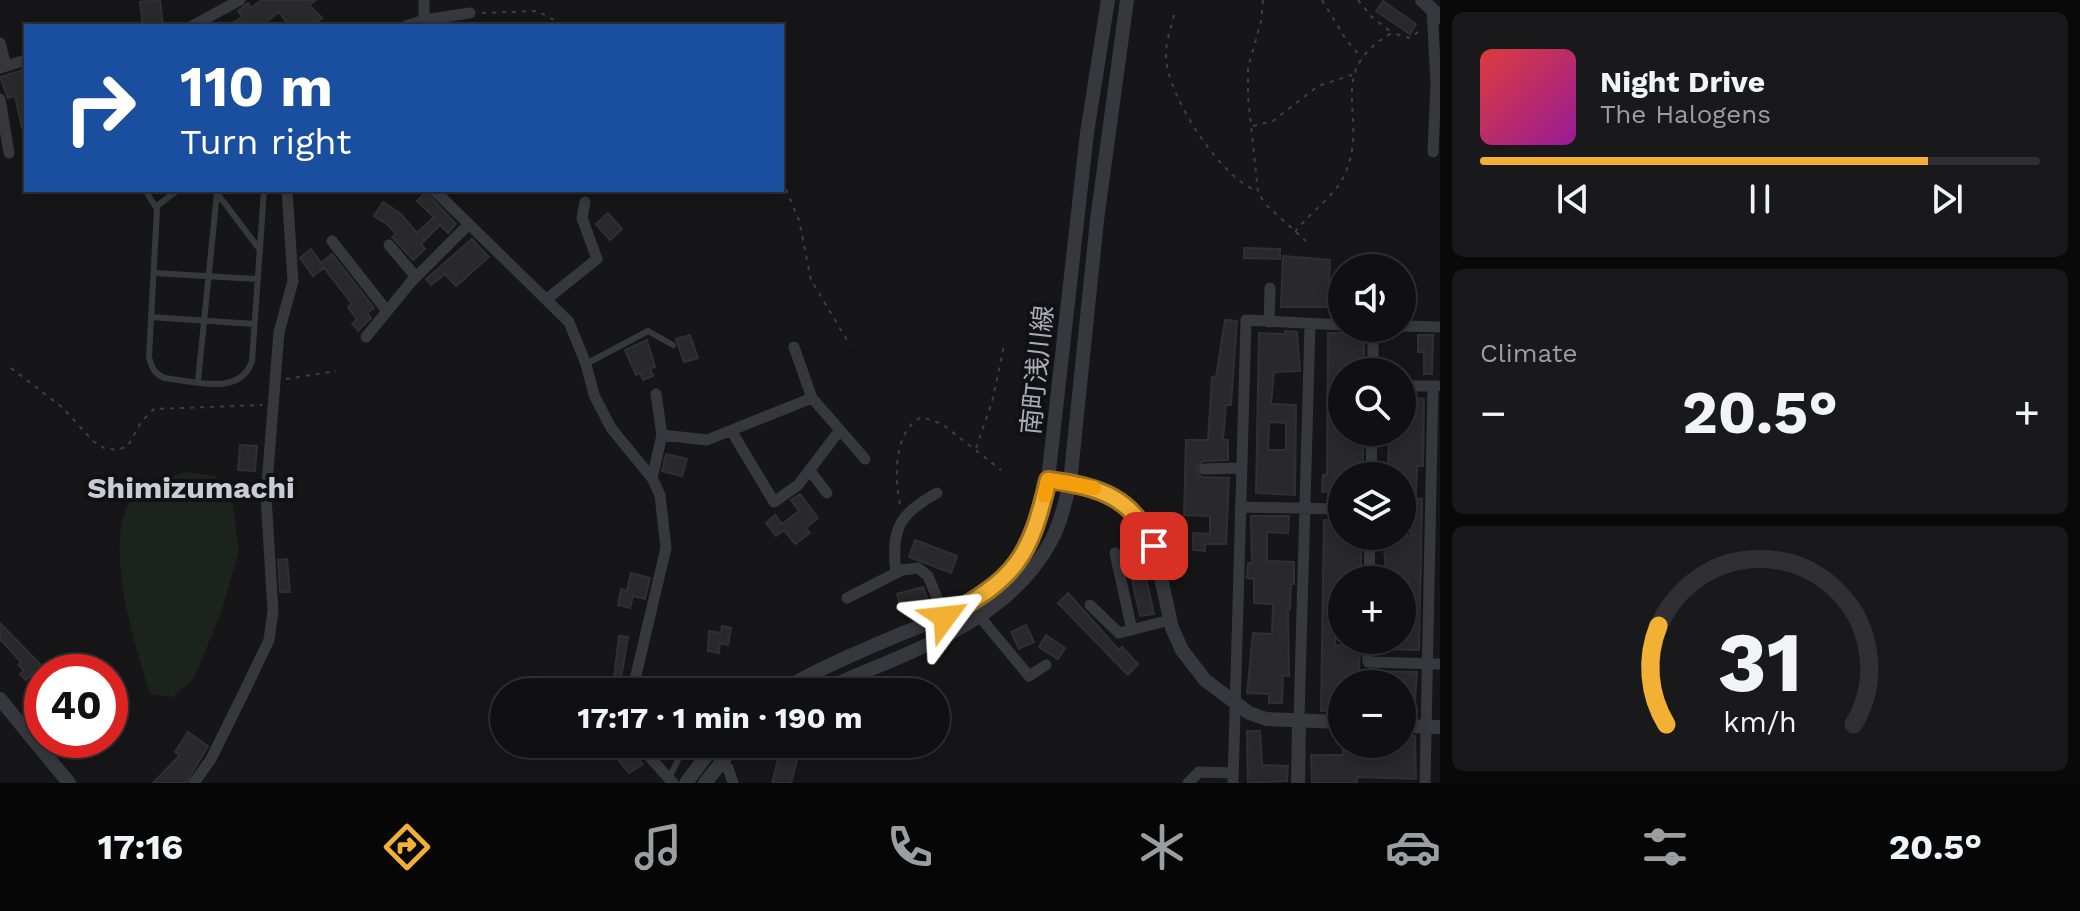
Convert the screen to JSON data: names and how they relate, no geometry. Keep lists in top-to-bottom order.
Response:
{
  "streets": {
    "street": ["南町浅川線"]
  },
  "districts": ["Shimizumachi"],
  "page": {
    "turn": ["110 m", "Turn right"],
    "song": ["Night Drive", "The Halogens"],
    "map_buttons": ["+", "−"],
    "tile": "Climate",
    "heat": ["−", "20.5°", "+"],
    "limit": "40",
    "trip": "17:17 · 1 min · 190 m",
    "tabs": ["17:16", "20.5°"],
    "gauge": ["31", "km/h"]
  }
}
